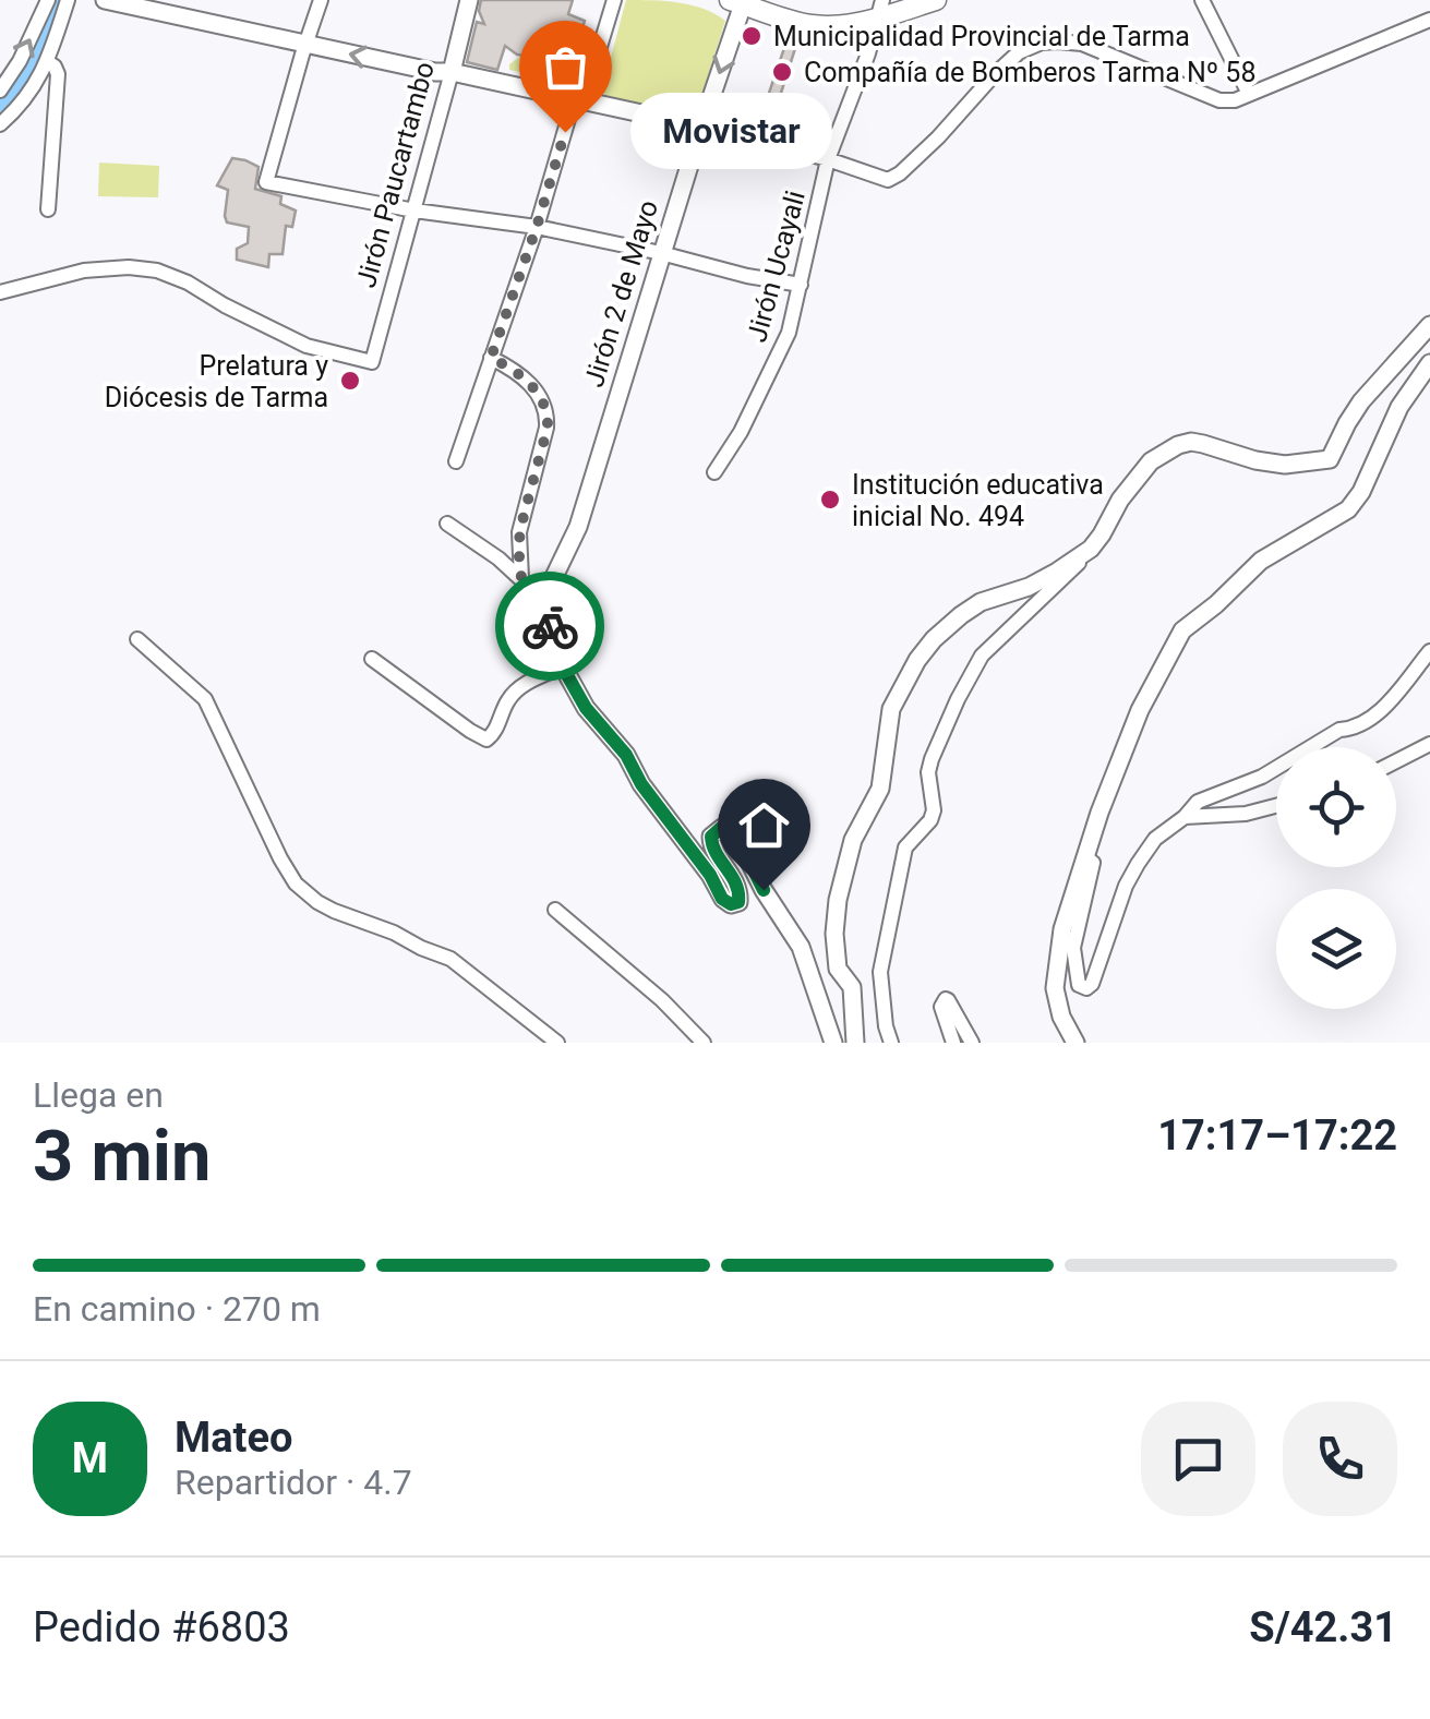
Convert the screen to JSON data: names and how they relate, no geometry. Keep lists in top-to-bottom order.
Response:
{
  "streets": {
    "street": ["Jirón Paucartambo", "Jirón Ucayali", "Jirón 2 de Mayo"]
  },
  "places": [
    "Municipalidad Provincial de Tarma",
    "Compañía de Bomberos Tarma Nº 58",
    "Movistar",
    "Prelatura y Diócesis de Tarma",
    "Institución educativa inicial No. 494"
  ],
  "page": {
    "bubble": "Movistar",
    "heading": ["3 min", "Llega en", "17:17–17:22"],
    "panel": [
      "Mateo",
      "Repartidor · 4.7",
      "Pedido #6803",
      "S/42.31"
    ],
    "bar": "En camino · 270 m",
    "round": "M"
  }
}
